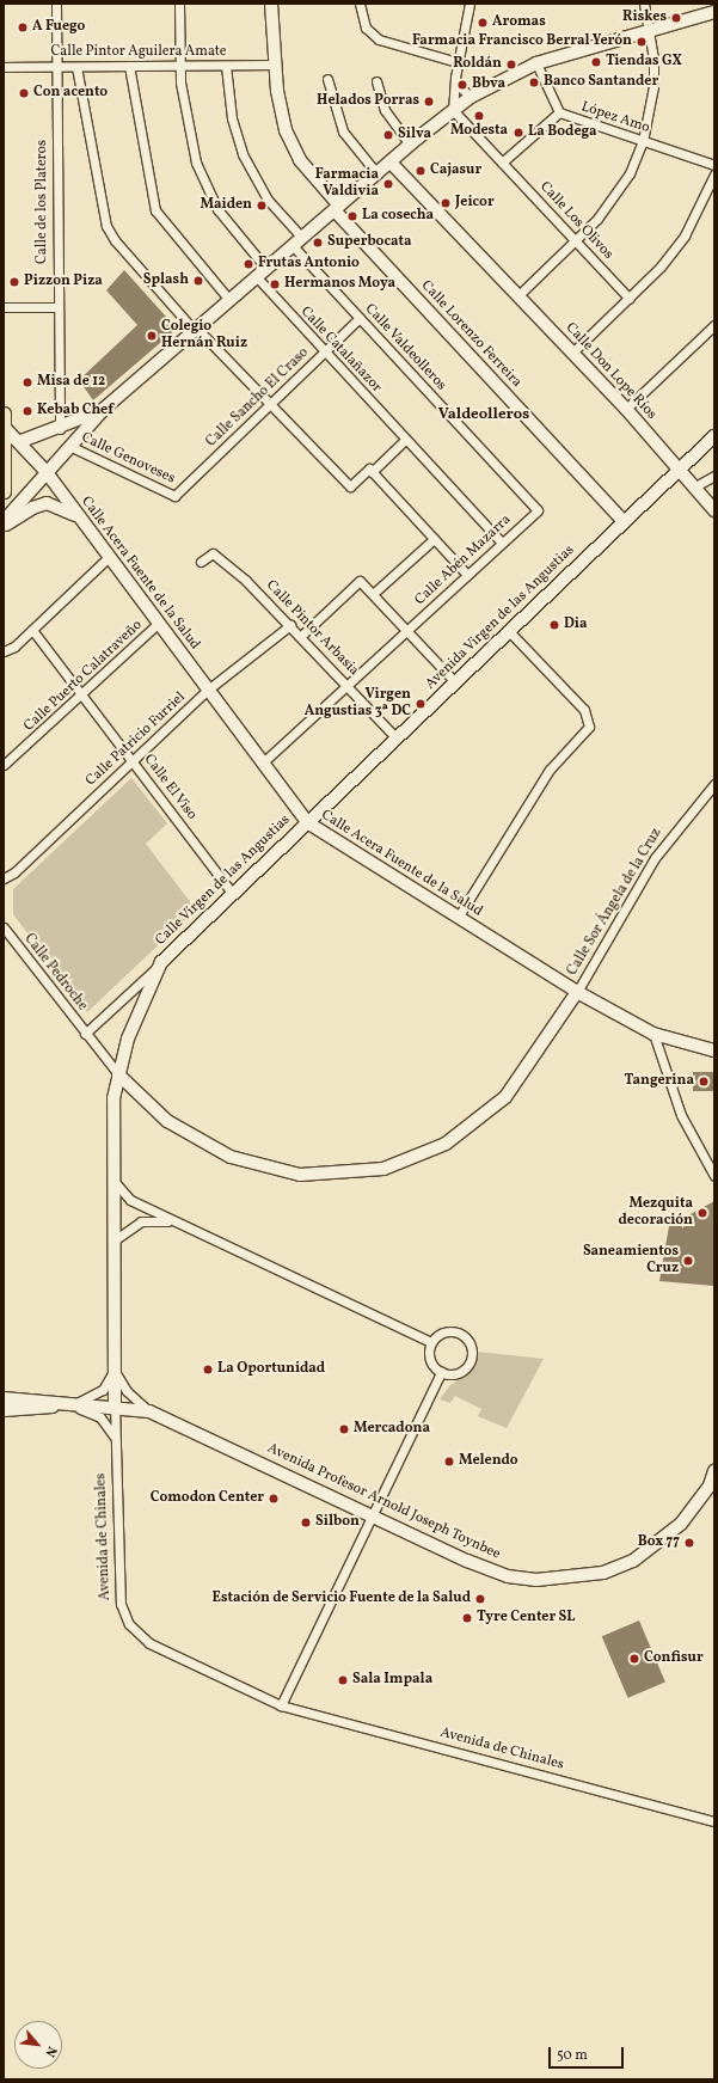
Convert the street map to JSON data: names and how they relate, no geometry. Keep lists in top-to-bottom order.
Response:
{
  "streets": {
    "street": [
      "Calle Pintor Aguilera Amate",
      "López Amo",
      "Calle de los Plateros",
      "Calle Los Olivos",
      "Calle Lorenzo Ferreira",
      "Calle Valdeolleros",
      "Calle Catalañazor",
      "Calle Don Lope Ríos",
      "Calle Sancho El Craso",
      "Calle Genoveses",
      "Calle Abén Mazarra",
      "Calle Acera Fuente de la Salud",
      "Avenida Virgen de las Angustias",
      "Calle Pintor Arbasia",
      "Calle Puerto Calatraveño",
      "Calle Patricio Furriel",
      "Calle El Viso",
      "Calle Virgen de las Angustias",
      "Calle Sor Ángela de la Cruz",
      "Calle Pedroche",
      "Avenida Profesor Arnold Joseph Toynbee",
      "Avenida de Chinales"
    ]
  },
  "crossings": [
    ["Calle Pintor Aguilera Amate", "Calle de los Plateros"],
    ["Calle Pintor Aguilera Amate", "Calle Lorenzo Ferreira"],
    ["Calle Pintor Aguilera Amate", "Calle Catalañazor"],
    ["Calle Lorenzo Ferreira", "Avenida Virgen de las Angustias"],
    ["Calle Valdeolleros", "Calle Sancho El Craso"],
    ["Calle Valdeolleros", "Calle Abén Mazarra"],
    ["Calle Catalañazor", "Calle Sancho El Craso"],
    ["Calle Catalañazor", "Calle Abén Mazarra"],
    ["Calle Don Lope Ríos", "Avenida Virgen de las Angustias"],
    ["Calle Sancho El Craso", "Calle Genoveses"],
    ["Calle Abén Mazarra", "Calle Pintor Arbasia"],
    ["Calle Acera Fuente de la Salud", "Avenida Virgen de las Angustias"],
    ["Calle Acera Fuente de la Salud", "Calle Puerto Calatraveño"],
    ["Calle Acera Fuente de la Salud", "Calle Patricio Furriel"],
    ["Calle Acera Fuente de la Salud", "Calle Virgen de las Angustias"],
    ["Calle Acera Fuente de la Salud", "Calle Sor Ángela de la Cruz"],
    ["Avenida Virgen de las Angustias", "Calle Pintor Arbasia"],
    ["Avenida Virgen de las Angustias", "Calle Virgen de las Angustias"],
    ["Calle Pintor Arbasia", "Calle Patricio Furriel"],
    ["Calle Puerto Calatraveño", "Calle El Viso"],
    ["Calle Patricio Furriel", "Calle El Viso"],
    ["Calle El Viso", "Calle Virgen de las Angustias"],
    ["Calle Virgen de las Angustias", "Calle Pedroche"],
    ["Calle Virgen de las Angustias", "Avenida de Chinales"],
    ["Avenida Profesor Arnold Joseph Toynbee", "Avenida de Chinales"]
  ],
  "districts": ["Valdeolleros"],
  "places": [
    "Riskes",
    "Aromas",
    "A Fuego",
    "Farmacia Francisco Berral Yerón",
    "Tiendas GX",
    "Roldán",
    "Banco Santander",
    "Bbva",
    "Con acento",
    "Helados Porras",
    "Modesta",
    "La Bodega",
    "Silva",
    "Cajasur",
    "Farmacia Valdivia",
    "Jeicor",
    "Maiden",
    "La cosecha",
    "Superbocata",
    "Frutas Antonio",
    "Splash",
    "Pizzon Piza",
    "Hermanos Moya",
    "Colegio Hernán Ruiz",
    "Misa de 12",
    "Kebab Chef",
    "Dia",
    "Virgen Angustias 3ª DC",
    "Tangerina",
    "Mezquita decoración",
    "Saneamientos Cruz",
    "La Oportunidad",
    "Mercadona",
    "Melendo",
    "Comodon Center",
    "Silbon",
    "Box 77",
    "Estación de Servicio Fuente de la Salud",
    "Tyre Center SL",
    "Confisur",
    "Sala Impala"
  ],
  "scale_bar": "50 m",
  "north": "bottom right"
}
